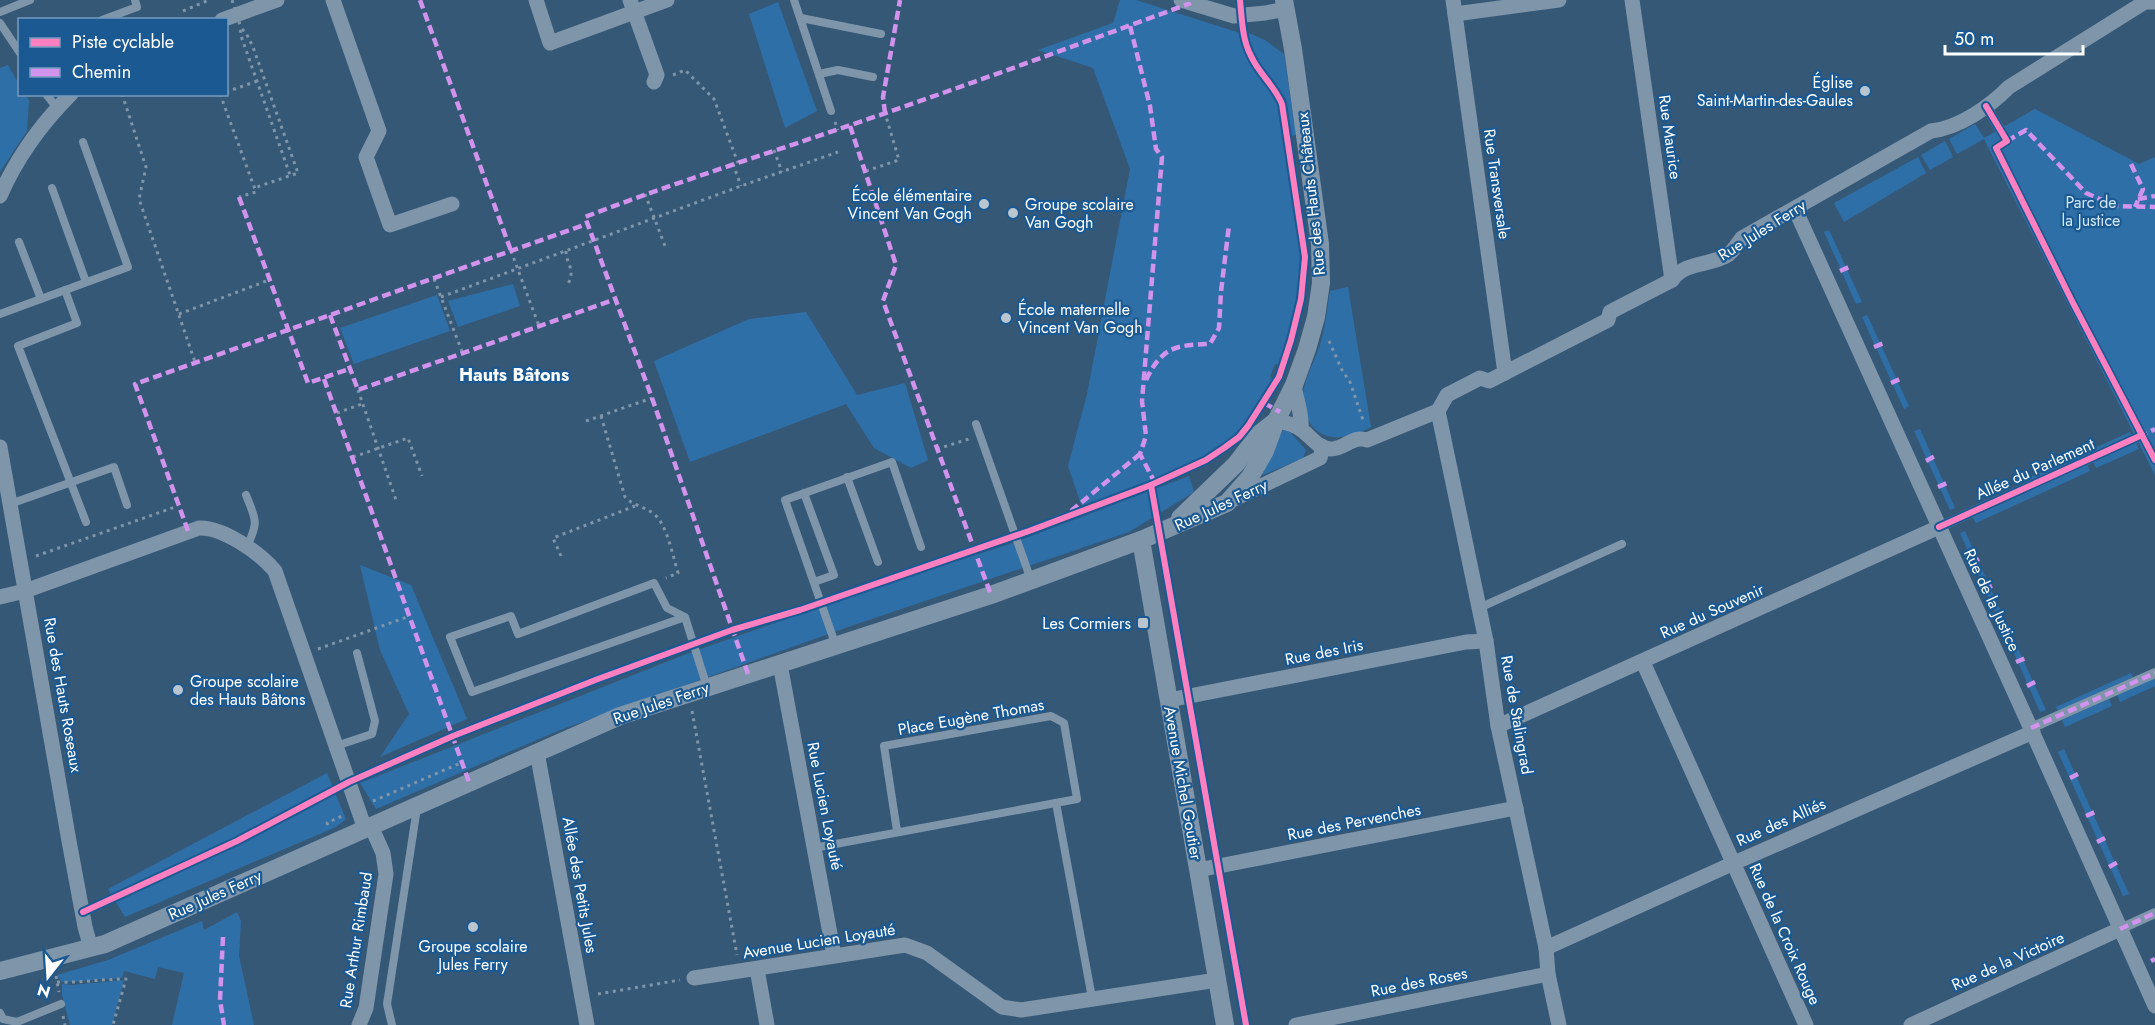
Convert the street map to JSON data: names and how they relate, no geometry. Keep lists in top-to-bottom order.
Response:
{
  "streets": {
    "street": [
      "Rue Maurice",
      "Rue Transversale",
      "Rue des Hauts Châteaux",
      "Rue Jules Ferry",
      "Allée du Parlement",
      "Rue de la Justice",
      "Rue du Souvenir",
      "Rue des Iris",
      "Rue des Hauts Roseaux",
      "Rue de Stalingrad",
      "Avenue Michel Goutier",
      "Rue Lucien Loyauté",
      "Rue des Pervenches",
      "Rue des Alliés",
      "Allée des Petits Jules",
      "Rue de la Croix Rouge",
      "Rue Arthur Rimbaud",
      "Avenue Lucien Loyauté",
      "Rue de la Victoire",
      "Rue des Roses"
    ],
    "lane": ["Place Eugène Thomas"]
  },
  "crossings": [
    ["Rue Maurice", "Rue Jules Ferry"],
    ["Rue Transversale", "Rue Jules Ferry"],
    ["Rue des Hauts Châteaux", "Rue Jules Ferry"],
    ["Rue Jules Ferry", "Rue de la Justice"],
    ["Rue Jules Ferry", "Rue des Hauts Roseaux"],
    ["Rue Jules Ferry", "Rue de Stalingrad"],
    ["Rue Jules Ferry", "Avenue Michel Goutier"],
    ["Rue Jules Ferry", "Rue Lucien Loyauté"],
    ["Rue Jules Ferry", "Allée des Petits Jules"],
    ["Rue Jules Ferry", "Rue Arthur Rimbaud"],
    ["Allée du Parlement", "Rue de la Justice"],
    ["Allée du Parlement", "Rue du Souvenir"],
    ["Rue de la Justice", "Rue du Souvenir"],
    ["Rue de la Justice", "Rue des Alliés"],
    ["Rue de la Justice", "Rue de la Victoire"],
    ["Rue du Souvenir", "Rue de Stalingrad"],
    ["Rue du Souvenir", "Rue de la Croix Rouge"],
    ["Rue des Iris", "Rue de Stalingrad"],
    ["Rue des Iris", "Avenue Michel Goutier"],
    ["Rue des Hauts Roseaux", "Rue Arthur Rimbaud"],
    ["Rue de Stalingrad", "Rue des Pervenches"],
    ["Rue de Stalingrad", "Rue des Alliés"],
    ["Rue de Stalingrad", "Rue des Roses"],
    ["Avenue Michel Goutier", "Rue des Pervenches"],
    ["Avenue Michel Goutier", "Avenue Lucien Loyauté"],
    ["Rue Lucien Loyauté", "Avenue Lucien Loyauté"],
    ["Rue des Alliés", "Rue de la Croix Rouge"]
  ],
  "districts": ["Hauts Bâtons"],
  "parks": ["Parc de la Justice"],
  "places": {
    "other": [
      "Église Saint-Martin-des-Gaules",
      "École élémentaire Vincent Van Gogh",
      "Groupe scolaire Van Gogh",
      "École maternelle Vincent Van Gogh",
      "Groupe scolaire des Hauts Bâtons",
      "Groupe scolaire Jules Ferry"
    ],
    "transit": ["Les Cormiers"]
  },
  "legend": ["Piste cyclable", "Chemin"],
  "scale_bar": "50 m",
  "north": "bottom"
}
